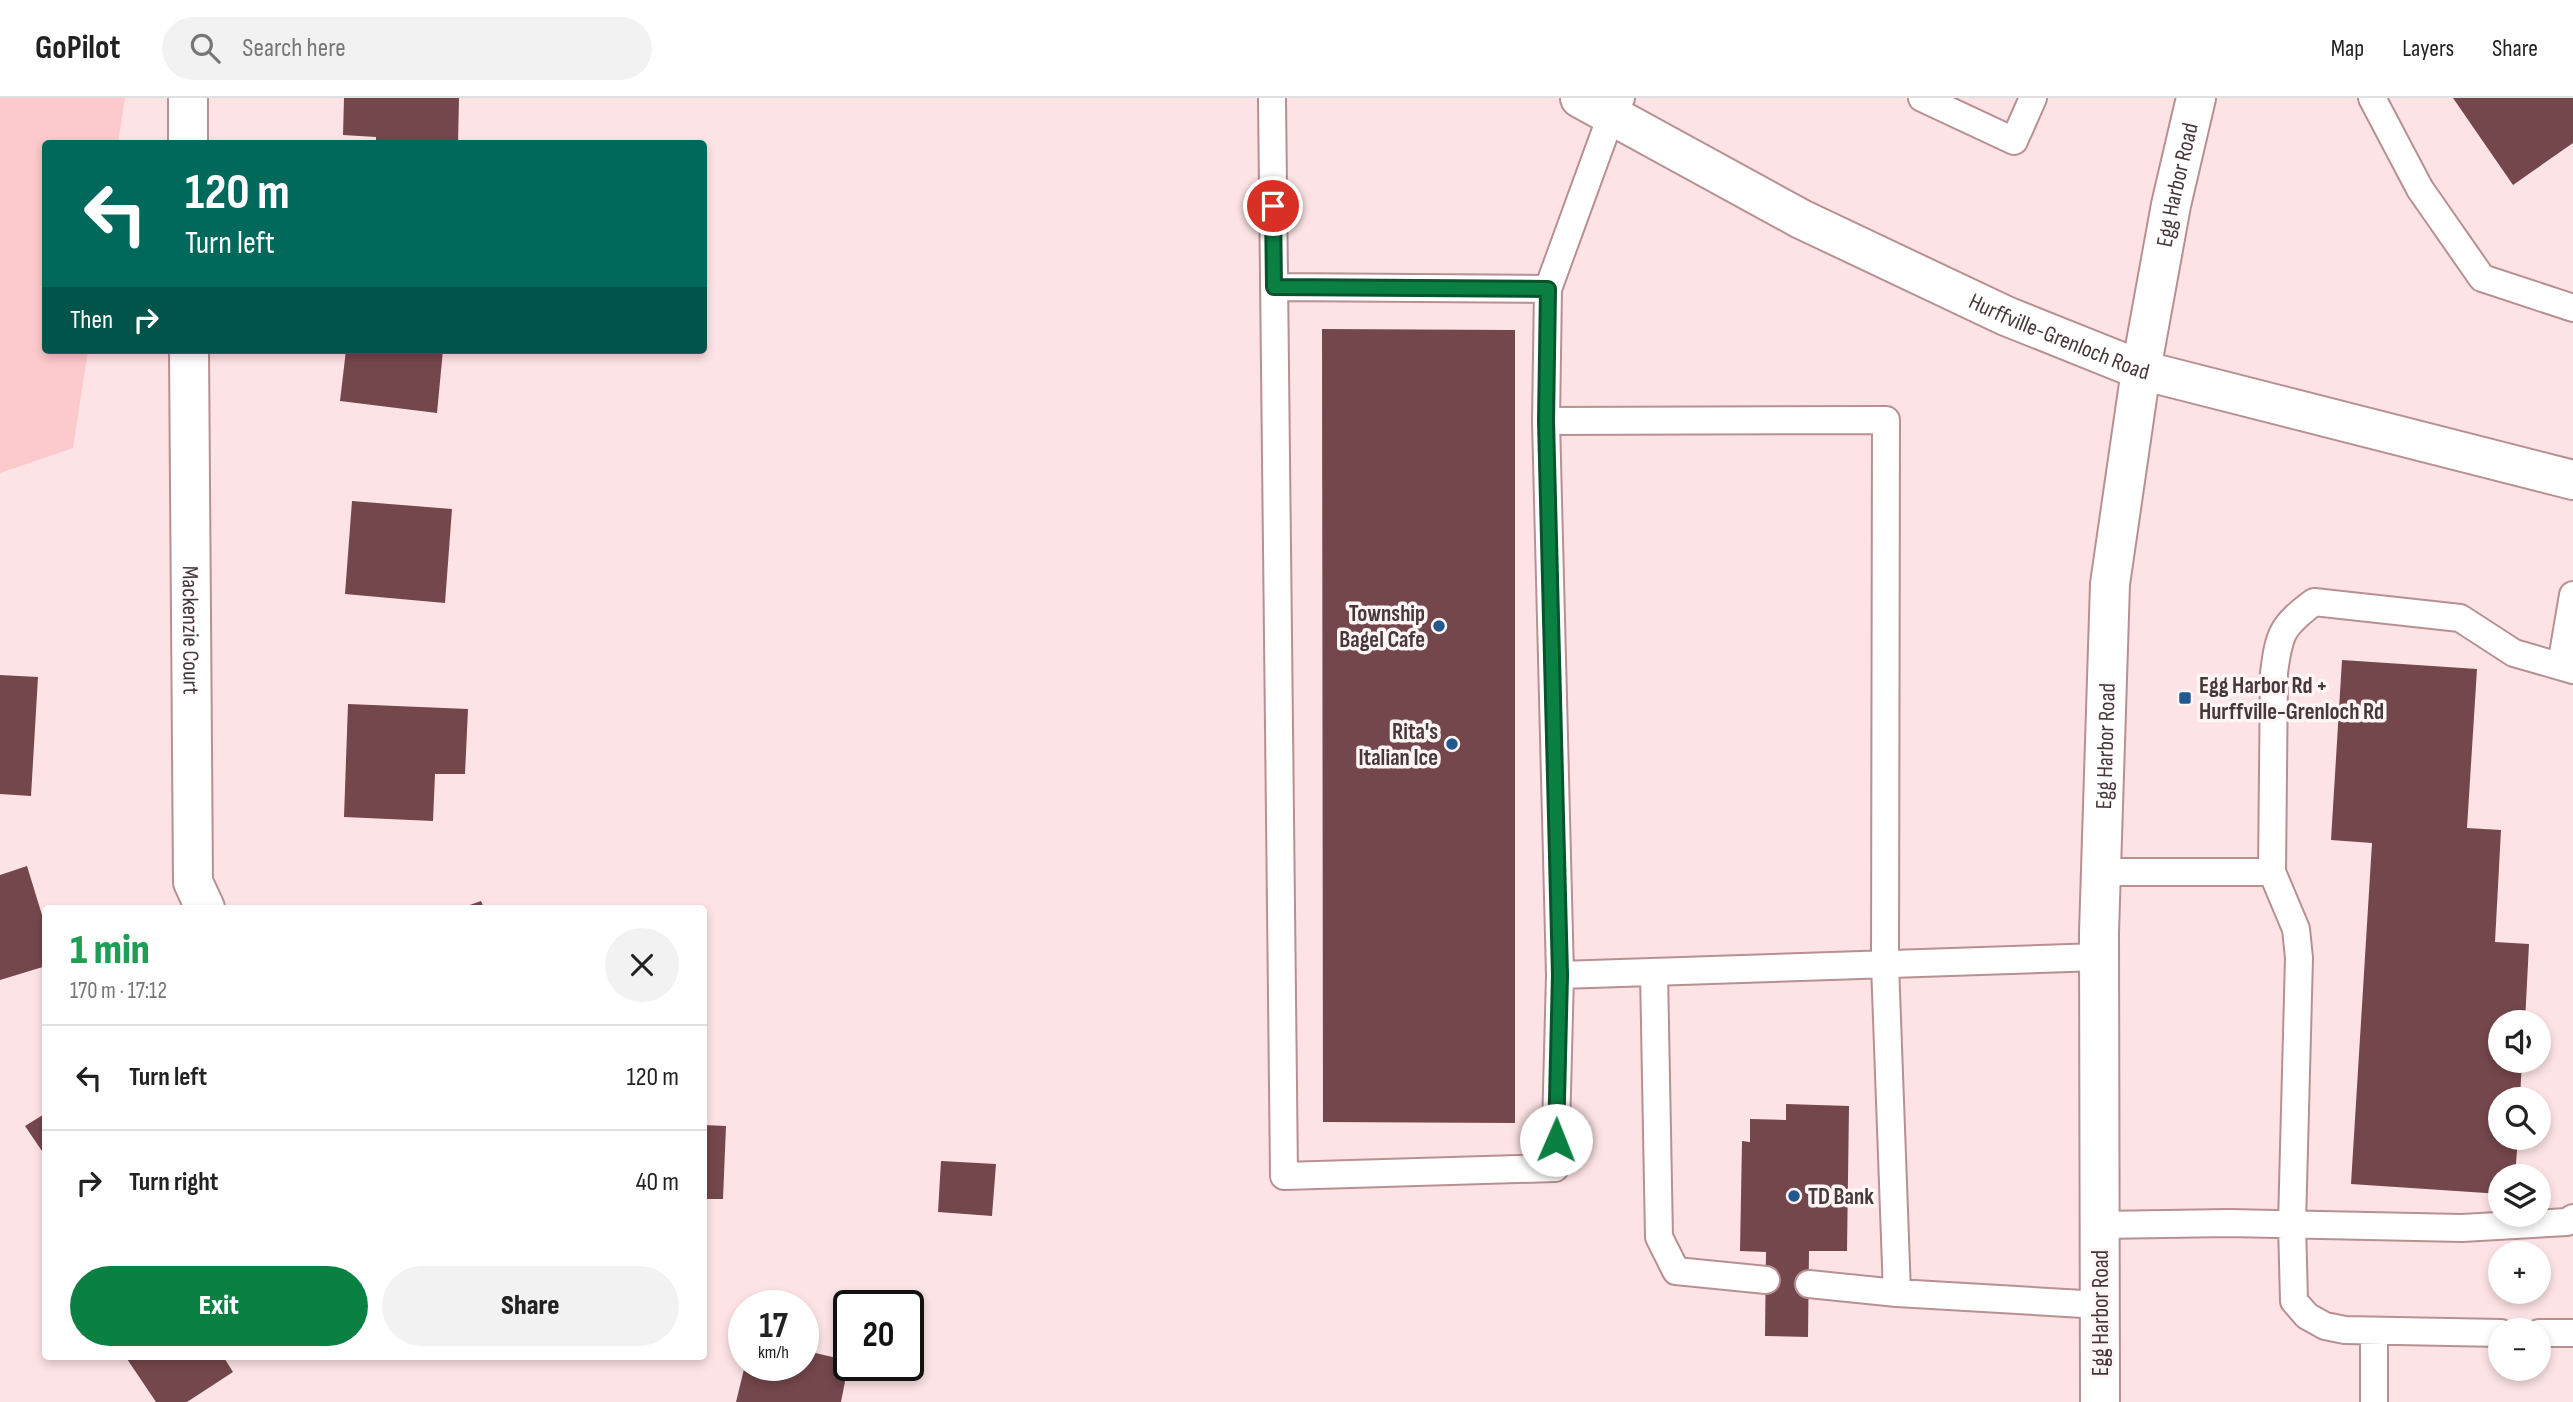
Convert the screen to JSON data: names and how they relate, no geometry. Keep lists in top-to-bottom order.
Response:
{
  "streets": {
    "main road": ["Egg Harbor Road", "Hurffville-Grenloch Road", "Mackenzie Court"]
  },
  "crossings": [
    ["Egg Harbor Road", "Hurffville-Grenloch Road"]
  ],
  "places": {
    "other": ["Township Bagel Cafe", "Rita's Italian Ice", "TD Bank"],
    "transit": ["Egg Harbor Rd + Hurffville-Grenloch Rd"]
  },
  "page": {
    "header": "GoPilot",
    "search": "Search here",
    "nav": ["Map", "Layers", "Share"],
    "turn": ["120 m", "Turn left"],
    "then": "Then",
    "heading": ["1 min", "170 m · 17:12"],
    "map_buttons": ["+", "−"],
    "list": [
      {
        "name": "Turn left",
        "value": "120 m"
      },
      {
        "name": "Turn right",
        "value": "40 m"
      }
    ],
    "buttons": ["Exit", "Share"],
    "speed": "17 km/h",
    "limit": "20"
  }
}
